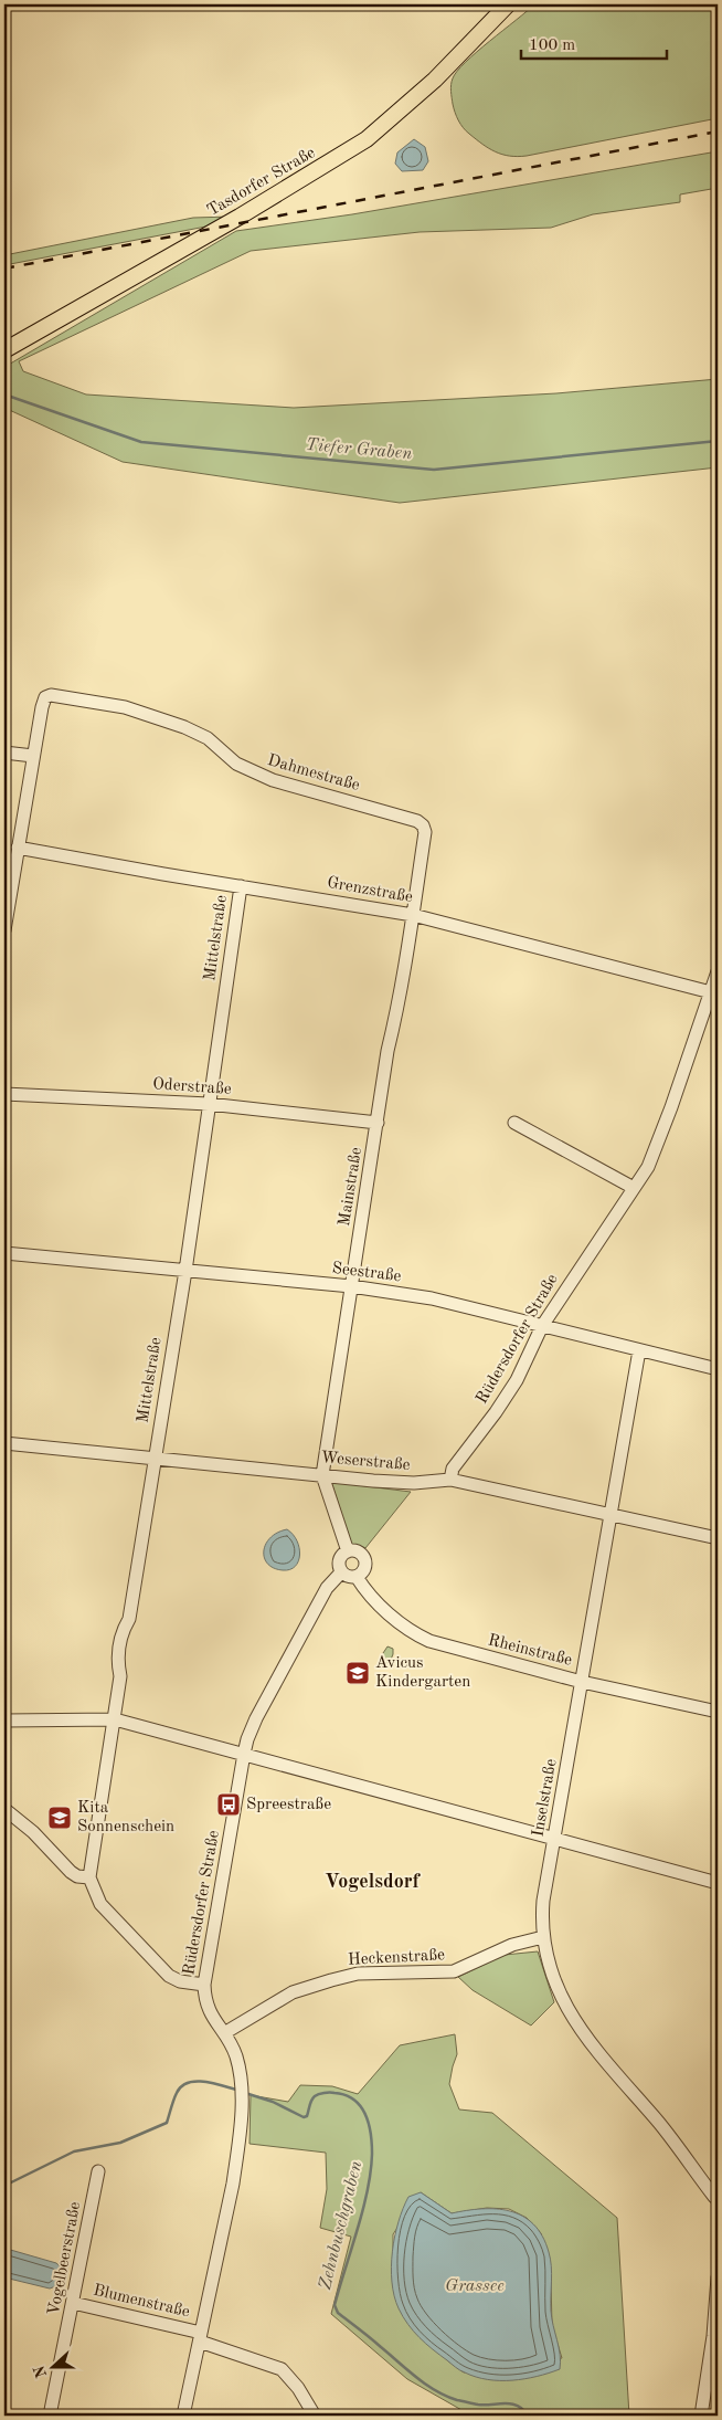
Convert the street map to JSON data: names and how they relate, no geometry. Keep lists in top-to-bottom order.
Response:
{
  "streets": {
    "main road": ["Tasdorfer Straße"],
    "street": [
      "Dahmestraße",
      "Grenzstraße",
      "Mittelstraße",
      "Oderstraße",
      "Mainstraße",
      "Seestraße",
      "Rüdersdorfer Straße",
      "Weserstraße",
      "Rheinstraße",
      "Inselstraße",
      "Heckenstraße",
      "Vogelbeerstraße",
      "Blumenstraße"
    ]
  },
  "crossings": [
    ["Dahmestraße", "Mainstraße"],
    ["Grenzstraße", "Mittelstraße"],
    ["Grenzstraße", "Mainstraße"],
    ["Grenzstraße", "Rüdersdorfer Straße"],
    ["Mittelstraße", "Oderstraße"],
    ["Mittelstraße", "Seestraße"],
    ["Mittelstraße", "Weserstraße"],
    ["Oderstraße", "Mainstraße"],
    ["Mainstraße", "Seestraße"],
    ["Mainstraße", "Rüdersdorfer Straße"],
    ["Mainstraße", "Weserstraße"],
    ["Mainstraße", "Rheinstraße"],
    ["Seestraße", "Rüdersdorfer Straße"],
    ["Seestraße", "Inselstraße"],
    ["Rüdersdorfer Straße", "Weserstraße"],
    ["Rüdersdorfer Straße", "Rheinstraße"],
    ["Rüdersdorfer Straße", "Heckenstraße"],
    ["Rüdersdorfer Straße", "Blumenstraße"],
    ["Weserstraße", "Inselstraße"],
    ["Rheinstraße", "Inselstraße"],
    ["Inselstraße", "Heckenstraße"],
    ["Vogelbeerstraße", "Blumenstraße"]
  ],
  "districts": ["Vogelsdorf"],
  "water": ["Tiefer Graben", "Zehnbuschgraben", "Grassee"],
  "places": {
    "school or university": ["Avicus Kindergarten", "Kita Sonnenschein"],
    "bus stop": ["Spreestraße"]
  },
  "scale_bar": "100 m",
  "north": "left"
}
